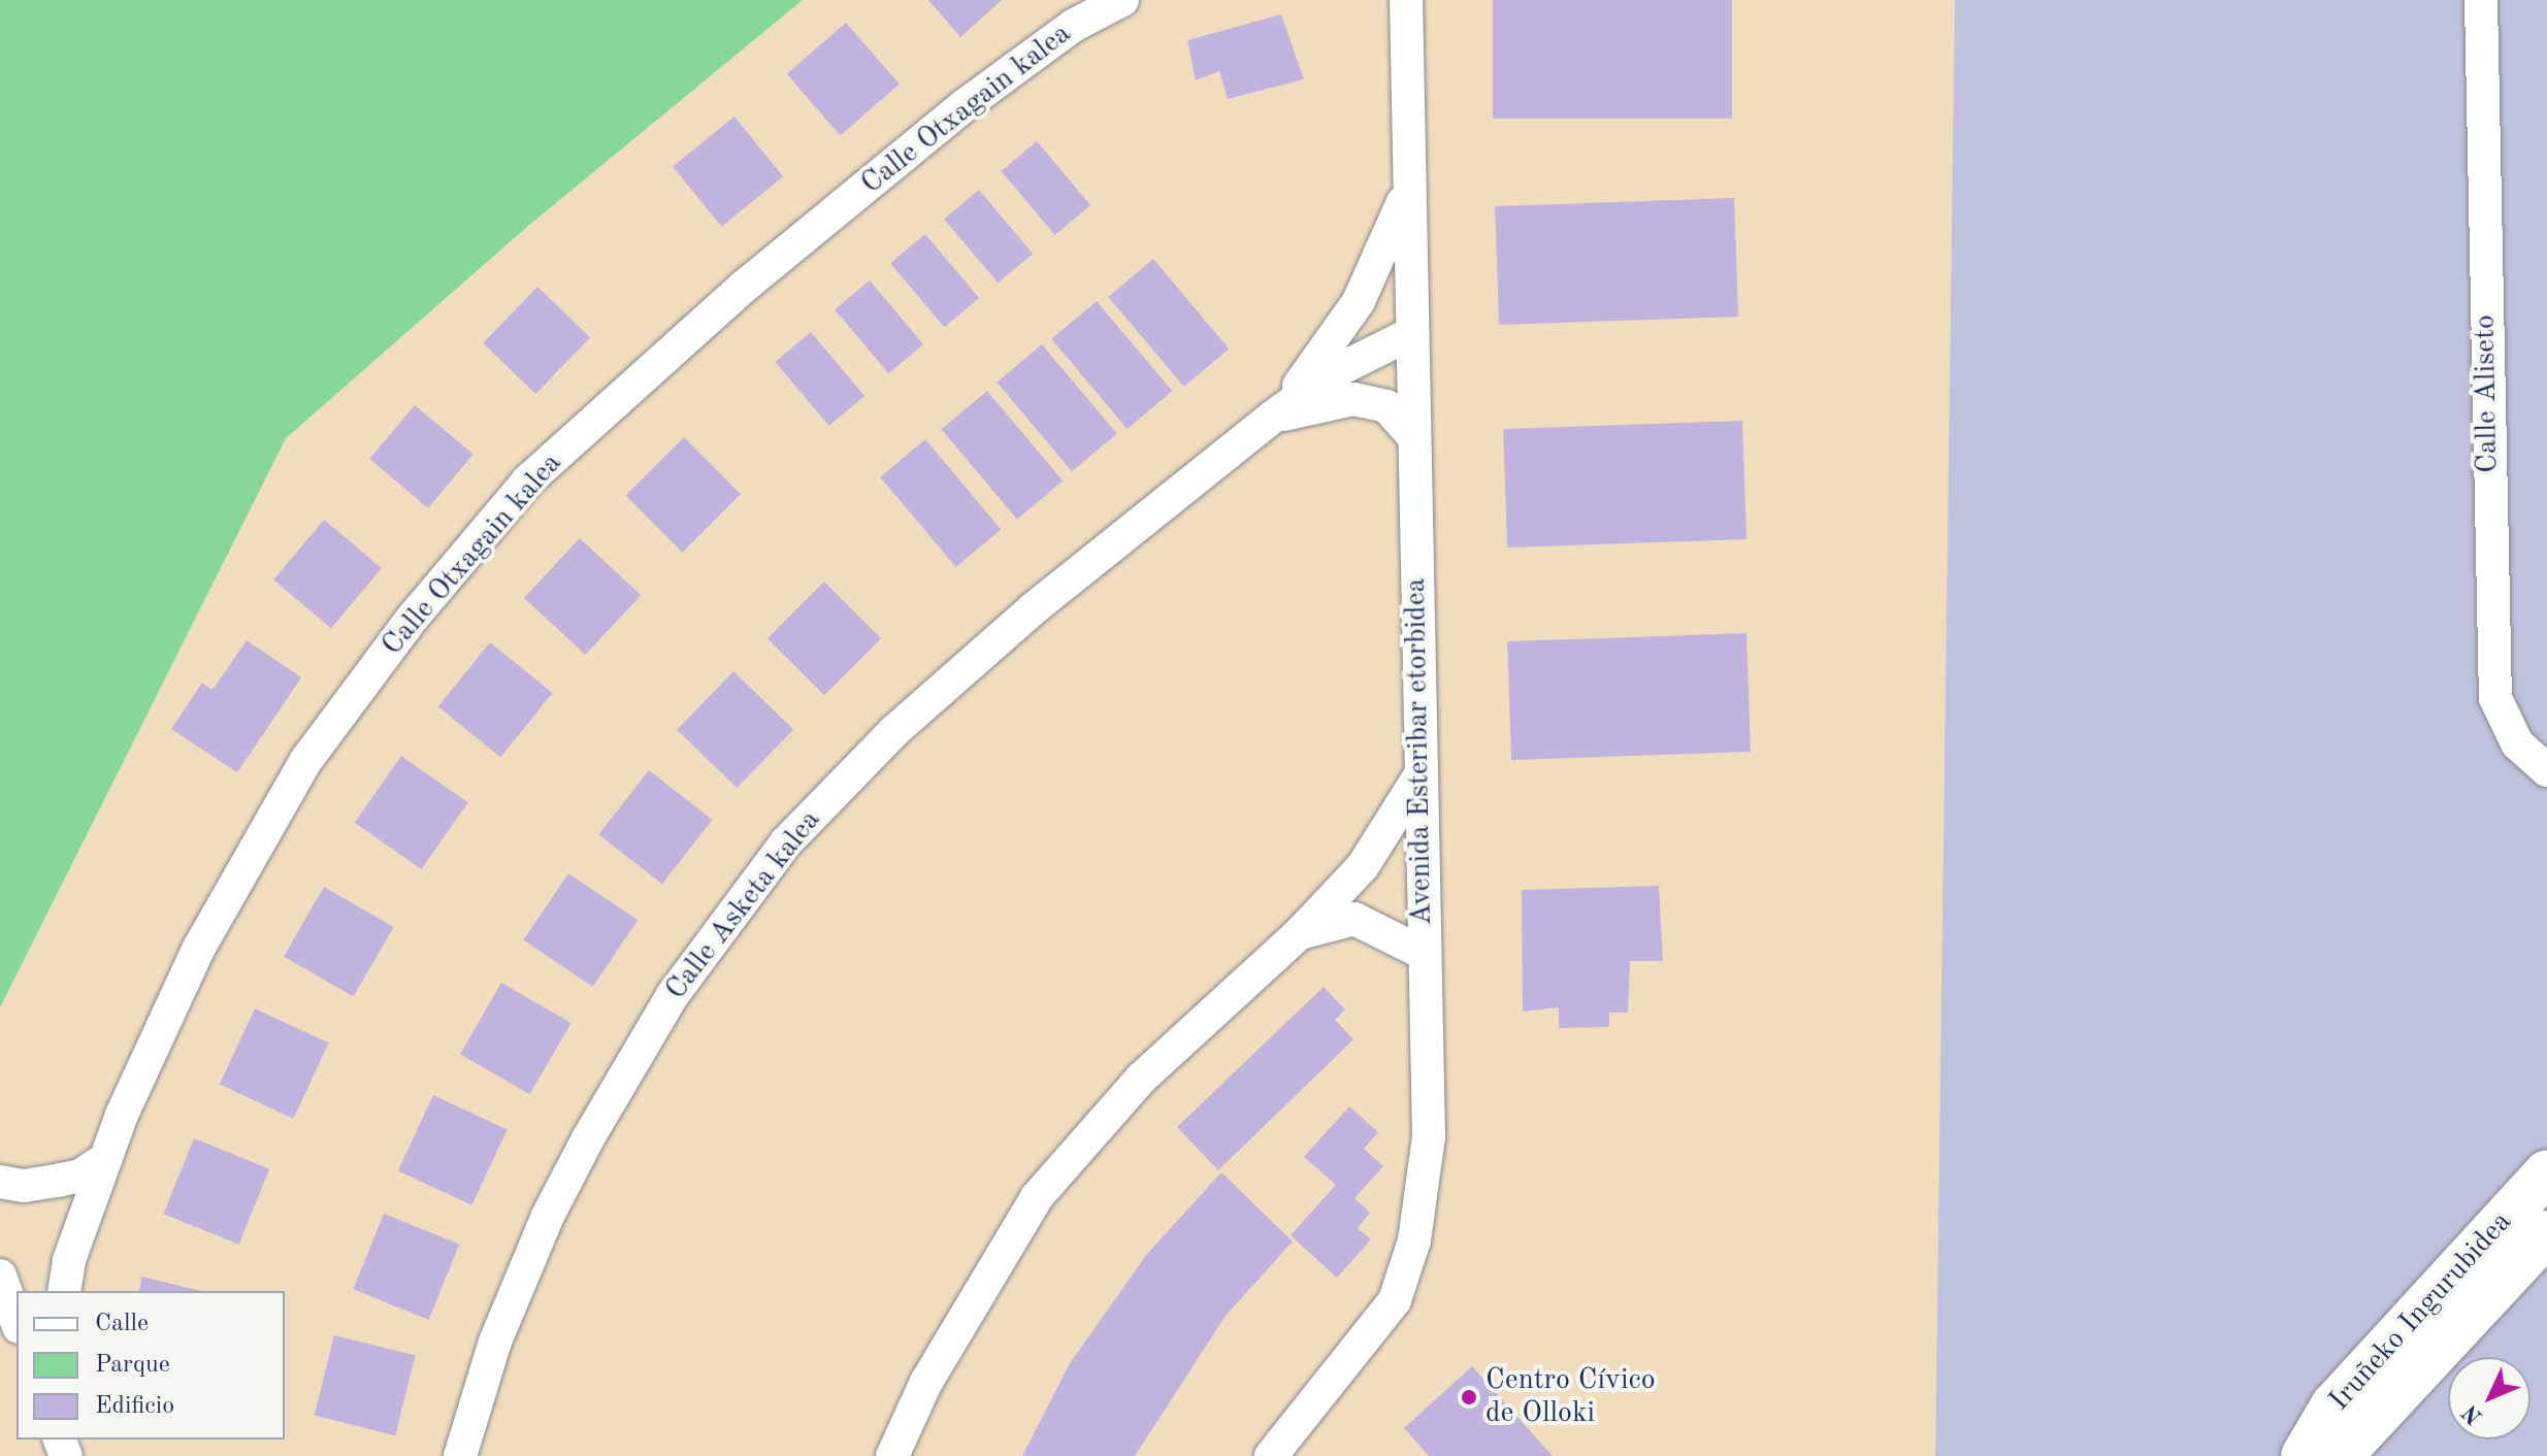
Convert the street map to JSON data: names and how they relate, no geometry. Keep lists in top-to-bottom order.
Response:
{
  "streets": {
    "highway": ["Iruñeko Ingurubidea"],
    "street": [
      "Calle Otxagain kalea",
      "Calle Aliseto",
      "Avenida Esteribar etorbidea",
      "Calle Asketa kalea"
    ]
  },
  "crossings": [
    ["Avenida Esteribar etorbidea", "Calle Asketa kalea"]
  ],
  "places": ["Centro Cívico de Olloki"],
  "legend": ["Calle", "Parque", "Edificio"],
  "north": "bottom left"
}
